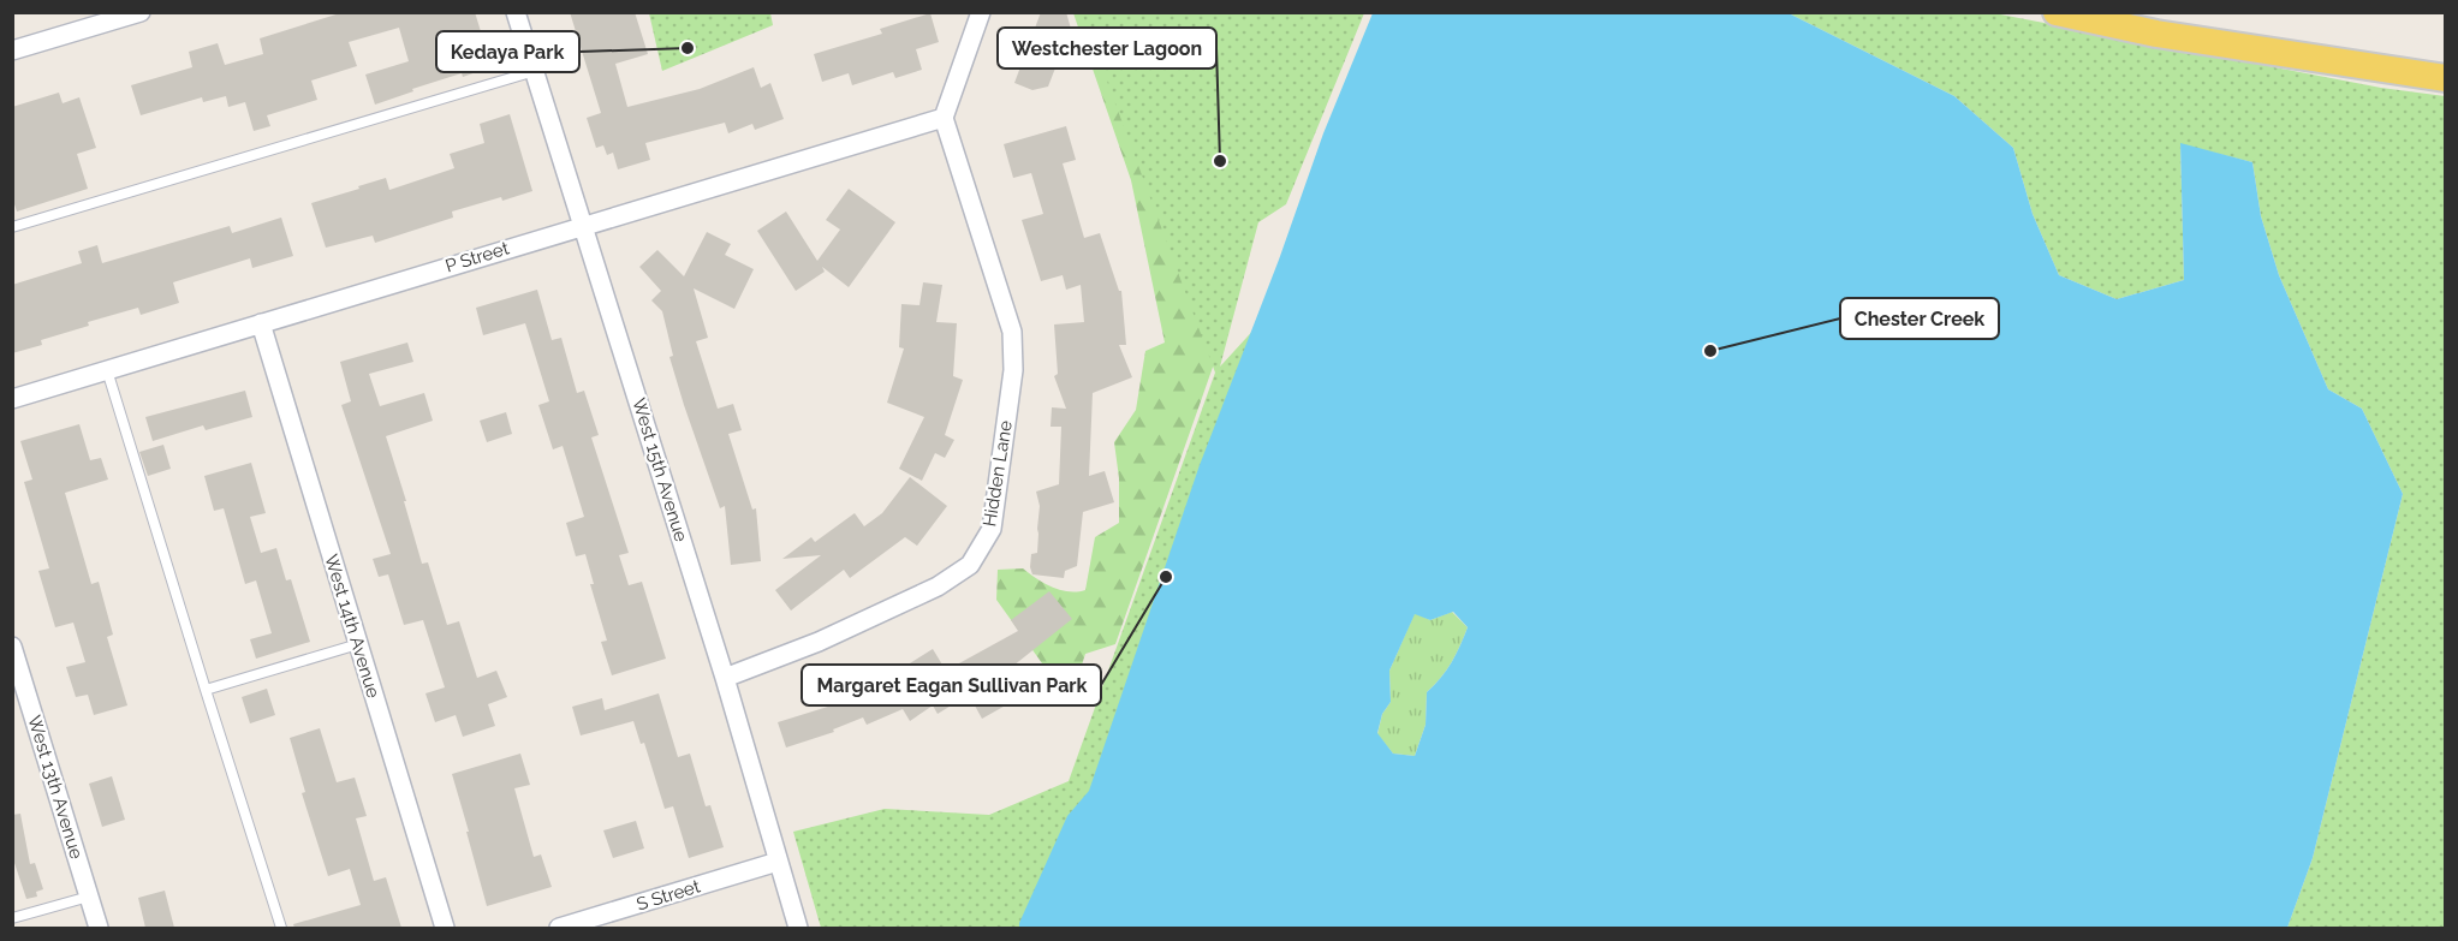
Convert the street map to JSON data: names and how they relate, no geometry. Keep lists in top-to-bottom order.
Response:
{
  "streets": {
    "street": [
      "P Street",
      "West 15th Avenue",
      "Hidden Lane",
      "West 14th Avenue",
      "West 13th Avenue",
      "S Street"
    ]
  },
  "crossings": [
    ["P Street", "West 15th Avenue"],
    ["P Street", "Hidden Lane"],
    ["P Street", "West 14th Avenue"],
    ["West 15th Avenue", "Hidden Lane"],
    ["West 15th Avenue", "S Street"]
  ],
  "places": [
    "Kedaya Park",
    "Westchester Lagoon",
    "Chester Creek",
    "Margaret Eagan Sullivan Park"
  ]
}
